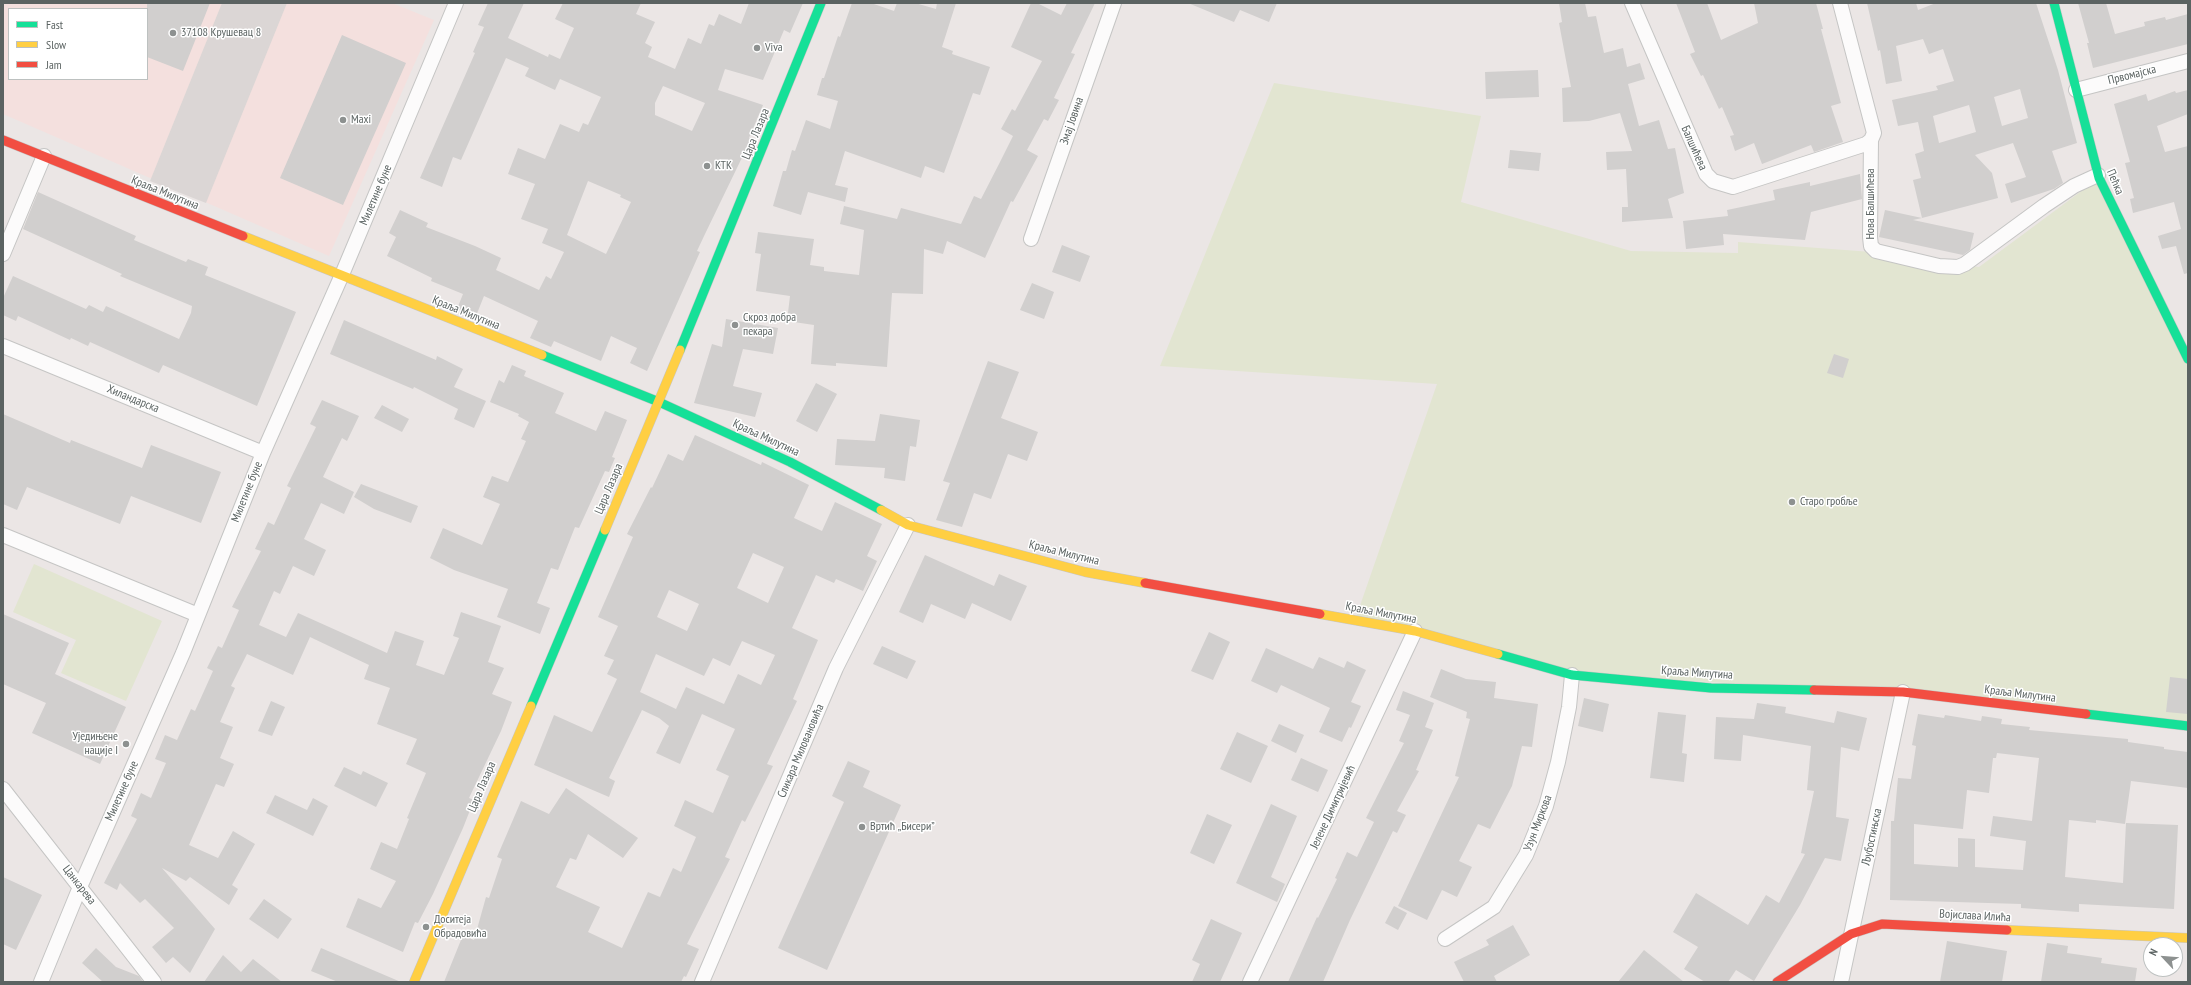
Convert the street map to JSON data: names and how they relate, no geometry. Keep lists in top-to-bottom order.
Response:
{
  "streets": {
    "street": [
      "Првомајска",
      "Змај Јовина",
      "Цара Лазара",
      "Балшићева",
      "Пећка",
      "Краља Милутина",
      "Милетине буне",
      "Нова Балшићева",
      "Хиландарска",
      "Сликара Миловановића",
      "Јелене Димитријевић",
      "Узун Миркова",
      "Љубостињска",
      "Цанкарева",
      "Војислава Илића"
    ]
  },
  "crossings": [
    ["Првомајска", "Пећка"],
    ["Цара Лазара", "Краља Милутина"],
    ["Балшићева", "Нова Балшићева"],
    ["Пећка", "Нова Балшићева"],
    ["Краља Милутина", "Милетине буне"],
    ["Краља Милутина", "Сликара Миловановића"],
    ["Краља Милутина", "Јелене Димитријевић"],
    ["Краља Милутина", "Узун Миркова"],
    ["Краља Милутина", "Љубостињска"],
    ["Милетине буне", "Хиландарска"],
    ["Милетине буне", "Цанкарева"],
    ["Љубостињска", "Војислава Илића"]
  ],
  "places": [
    "37108 Крушевац 8",
    "Viva",
    "Maxi",
    "KTK",
    "Скроз добра пекара",
    "Старо гробље",
    "Уједињене нације I",
    "Вртић „Бисери”",
    "Доситеја Обрадовића"
  ],
  "legend": ["Fast", "Slow", "Jam"],
  "north": "top left"
}
